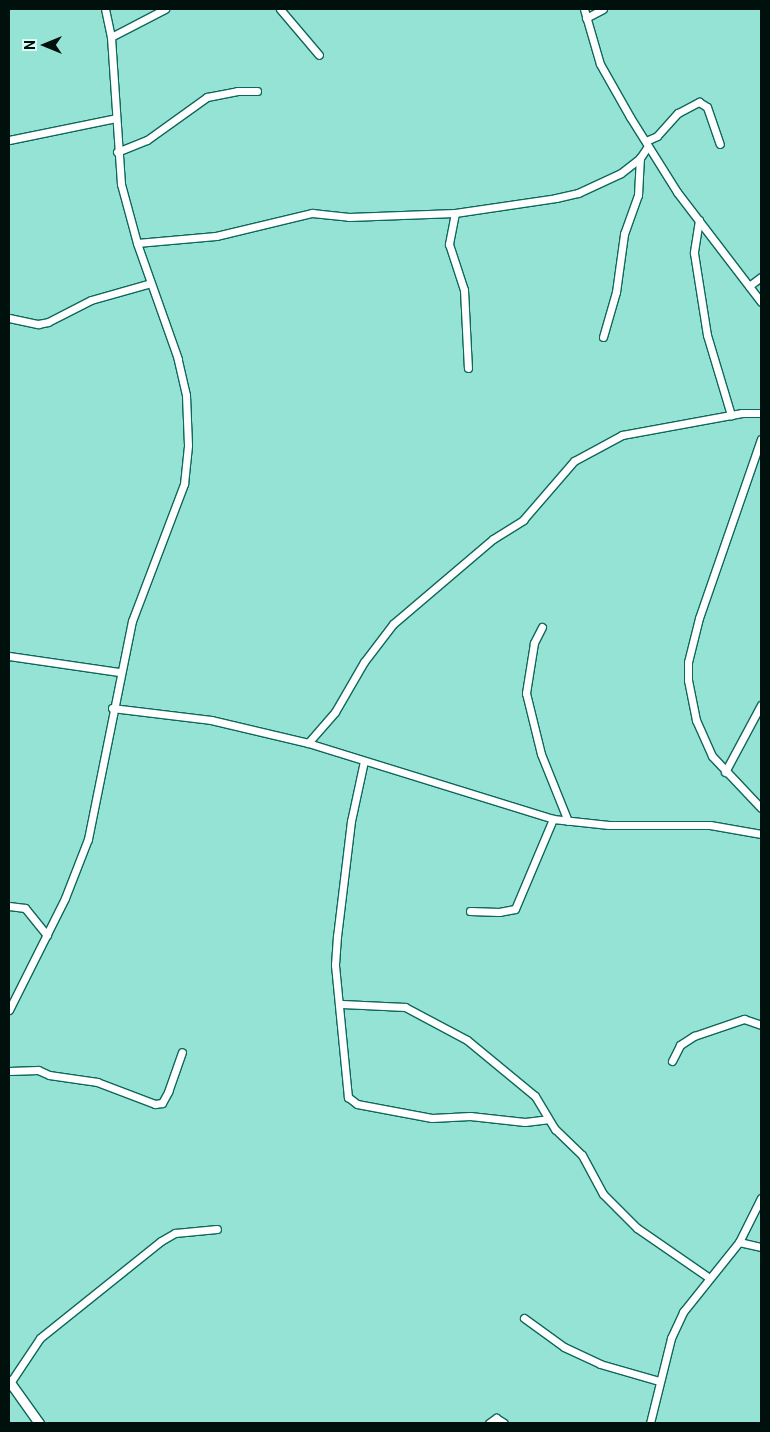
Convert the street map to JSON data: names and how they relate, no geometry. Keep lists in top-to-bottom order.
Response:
{
  "north": "left"
}
